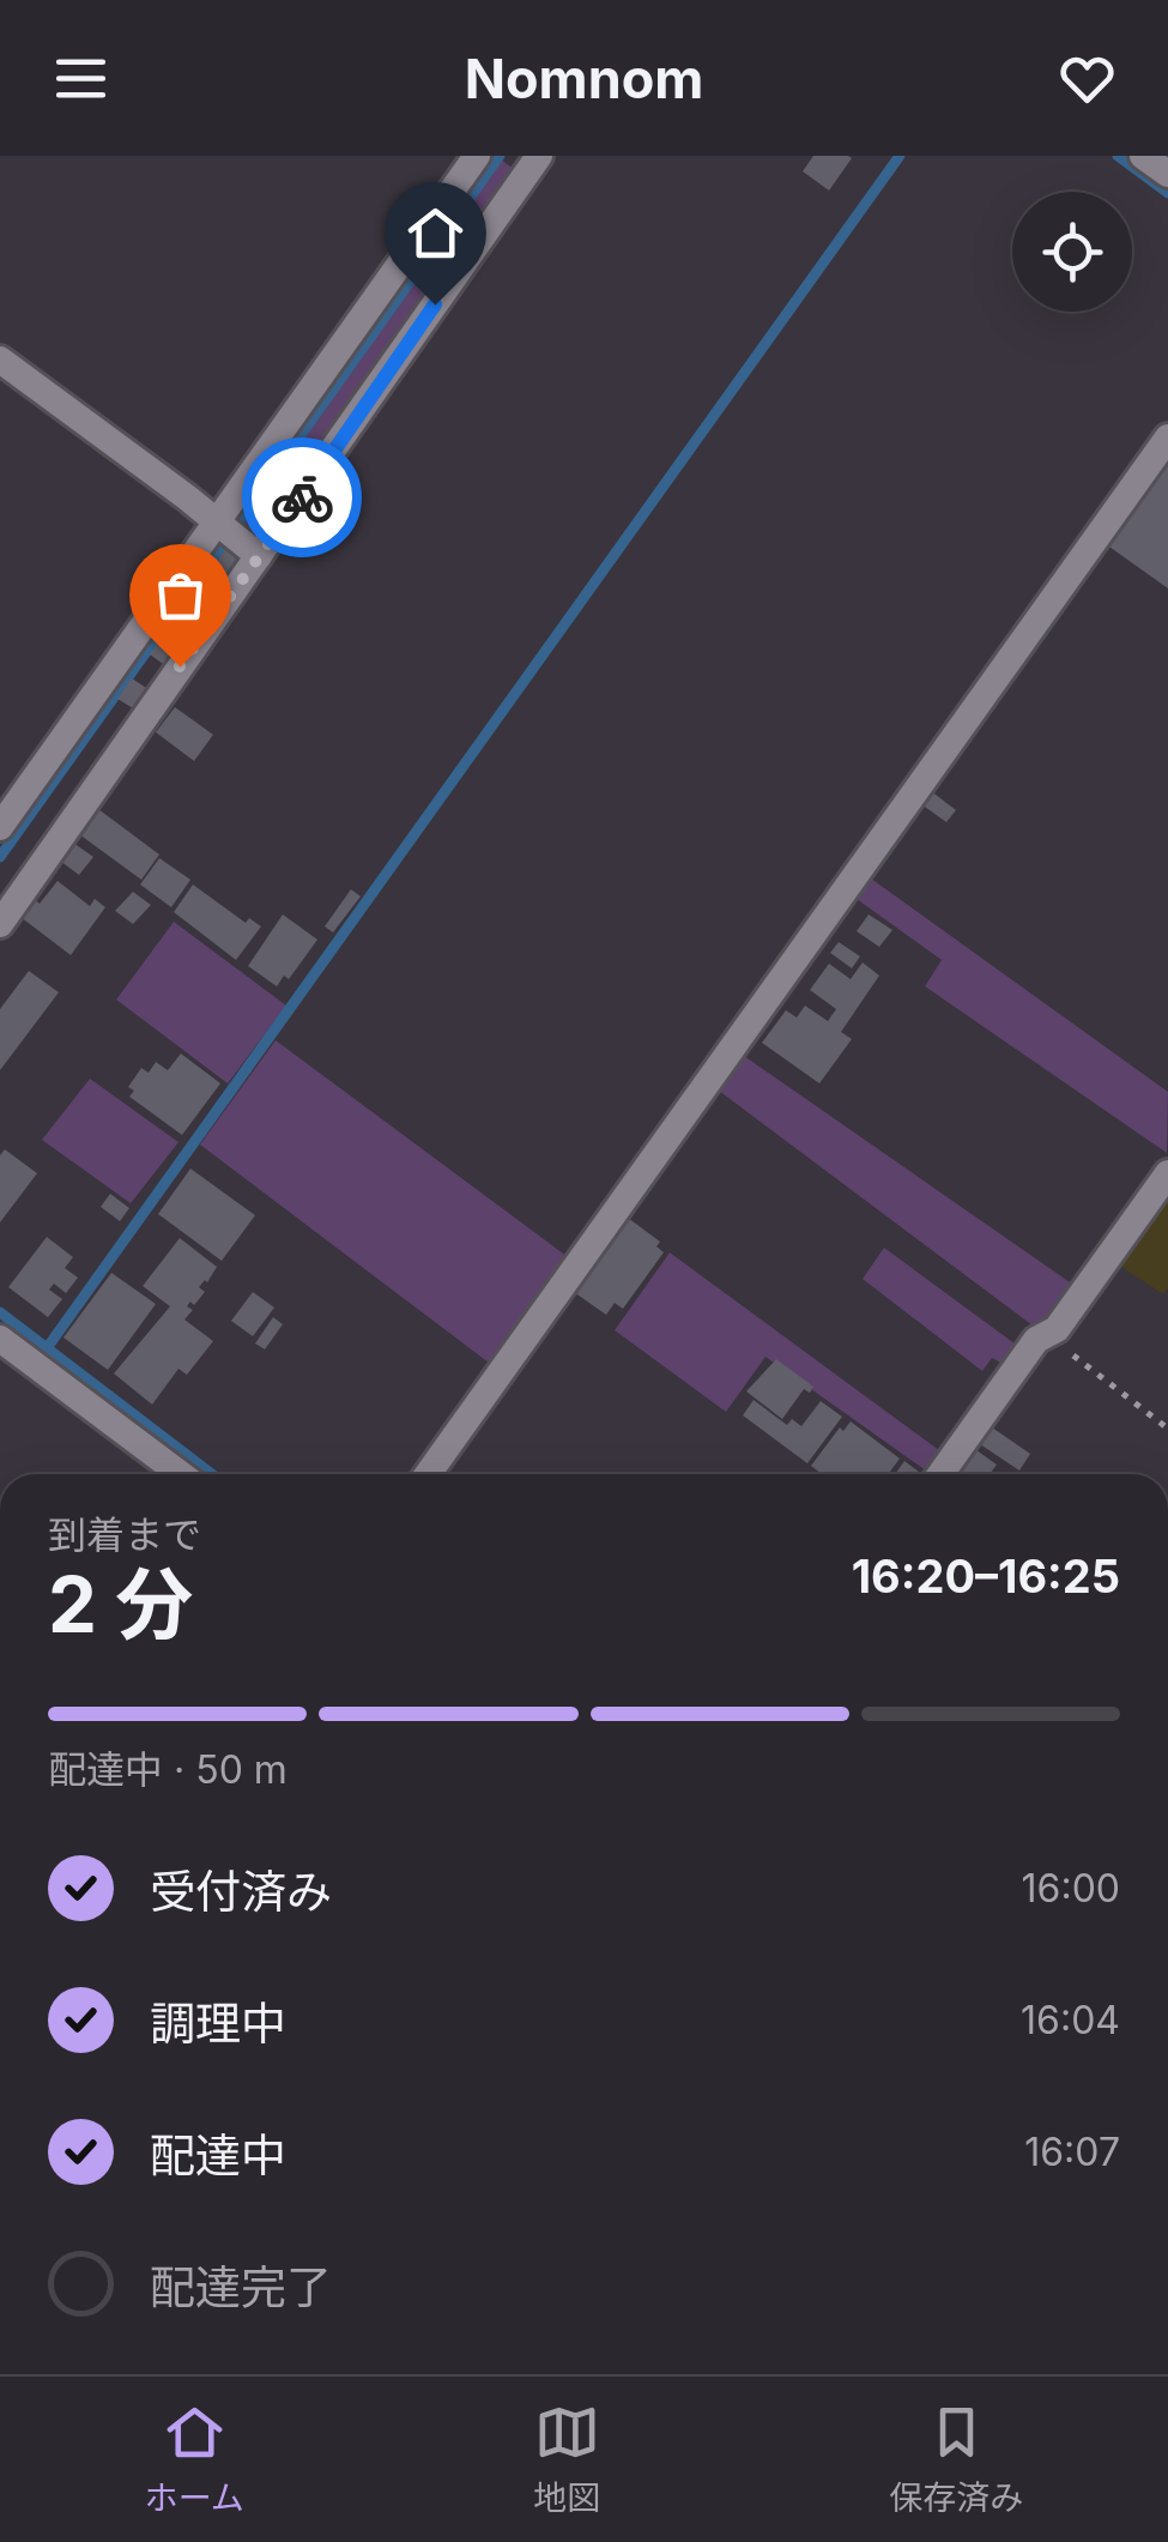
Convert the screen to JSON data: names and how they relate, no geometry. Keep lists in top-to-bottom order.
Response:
{
  "page": {
    "header": "Nomnom",
    "heading": ["2 分", "到着まで", "16:20–16:25"],
    "bar": "配達中 · 50 m",
    "list": [
      ["受付済み", "16:00"],
      ["調理中", "16:04"],
      ["配達中", "16:07"],
      "配達完了"
    ],
    "tabs": ["ホーム", "地図", "保存済み"]
  }
}
